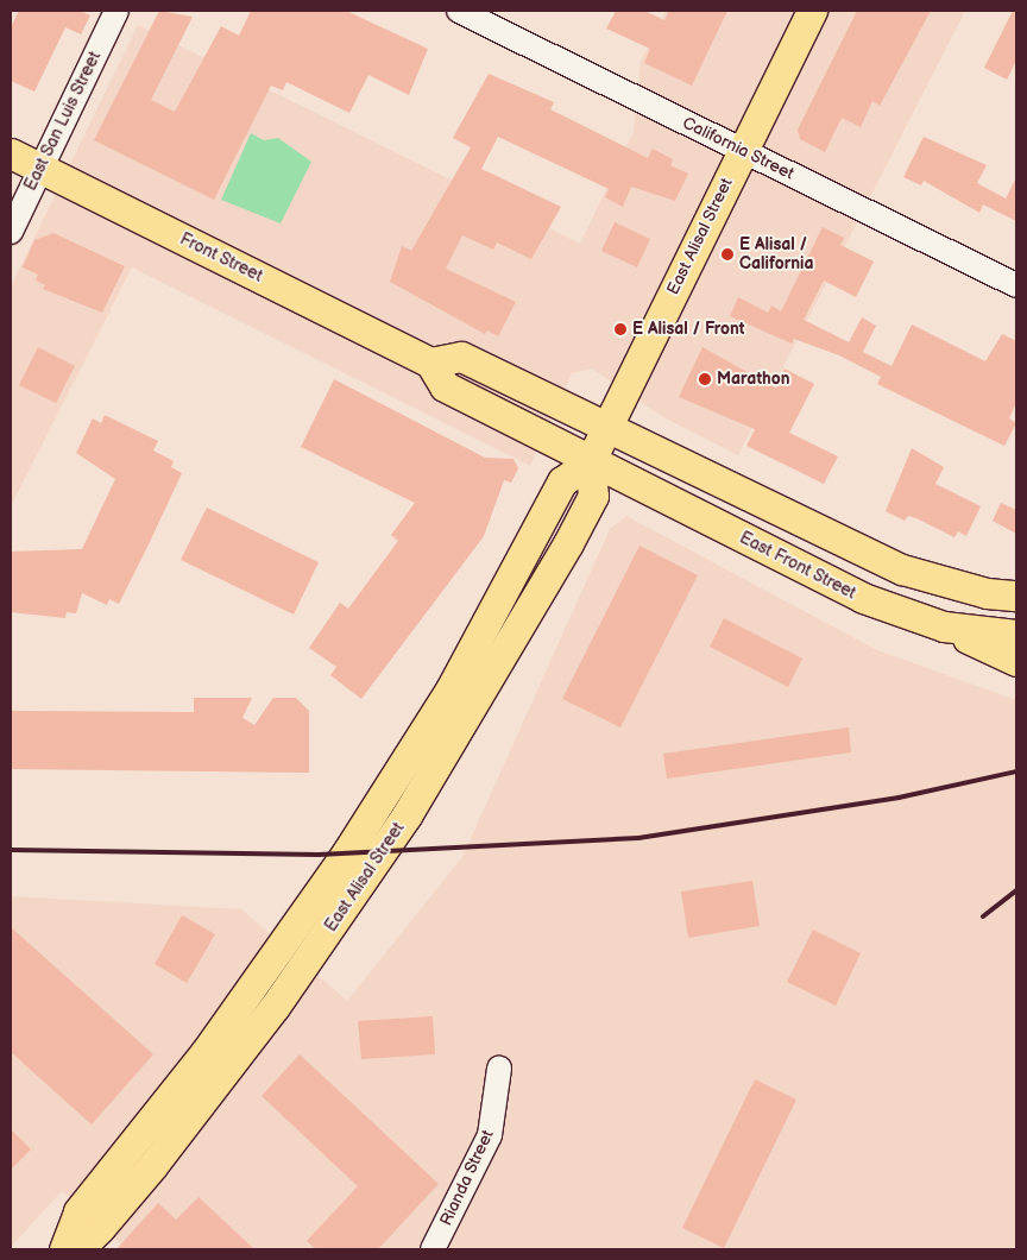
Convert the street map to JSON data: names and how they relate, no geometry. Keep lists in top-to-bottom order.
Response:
{
  "streets": {
    "main road": ["East Alisal Street", "Front Street", "East Front Street"],
    "street": ["East San Luis Street", "California Street", "Rianda Street"]
  },
  "crossings": [
    ["East San Luis Street", "Front Street"],
    ["California Street", "East Alisal Street"],
    ["East Alisal Street", "East Front Street"]
  ],
  "places": ["E Alisal / California", "E Alisal / Front", "Marathon"]
}
